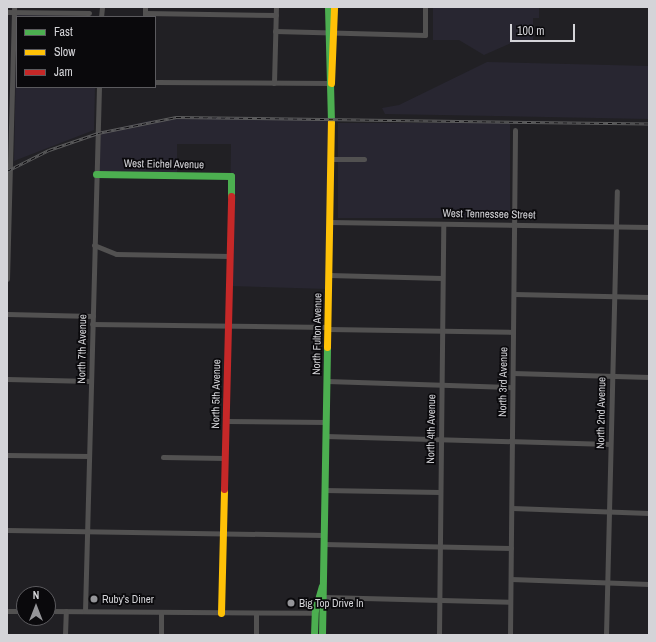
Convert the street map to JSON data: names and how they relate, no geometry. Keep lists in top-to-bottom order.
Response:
{
  "streets": {
    "main road": ["West Eichel Avenue", "North Fulton Avenue", "North 5th Avenue"],
    "street": [
      "West Tennessee Street",
      "North 7th Avenue",
      "North 3rd Avenue",
      "North 2nd Avenue",
      "North 4th Avenue"
    ]
  },
  "crossings": [
    ["West Eichel Avenue", "North 7th Avenue"],
    ["West Eichel Avenue", "North 5th Avenue"],
    ["West Tennessee Street", "North Fulton Avenue"],
    ["West Tennessee Street", "North 3rd Avenue"],
    ["West Tennessee Street", "North 2nd Avenue"],
    ["West Tennessee Street", "North 4th Avenue"]
  ],
  "places": ["Ruby's Diner", "Big Top Drive In"],
  "legend": ["Fast", "Slow", "Jam"],
  "scale_bar": "100 m",
  "north": "top"
}
